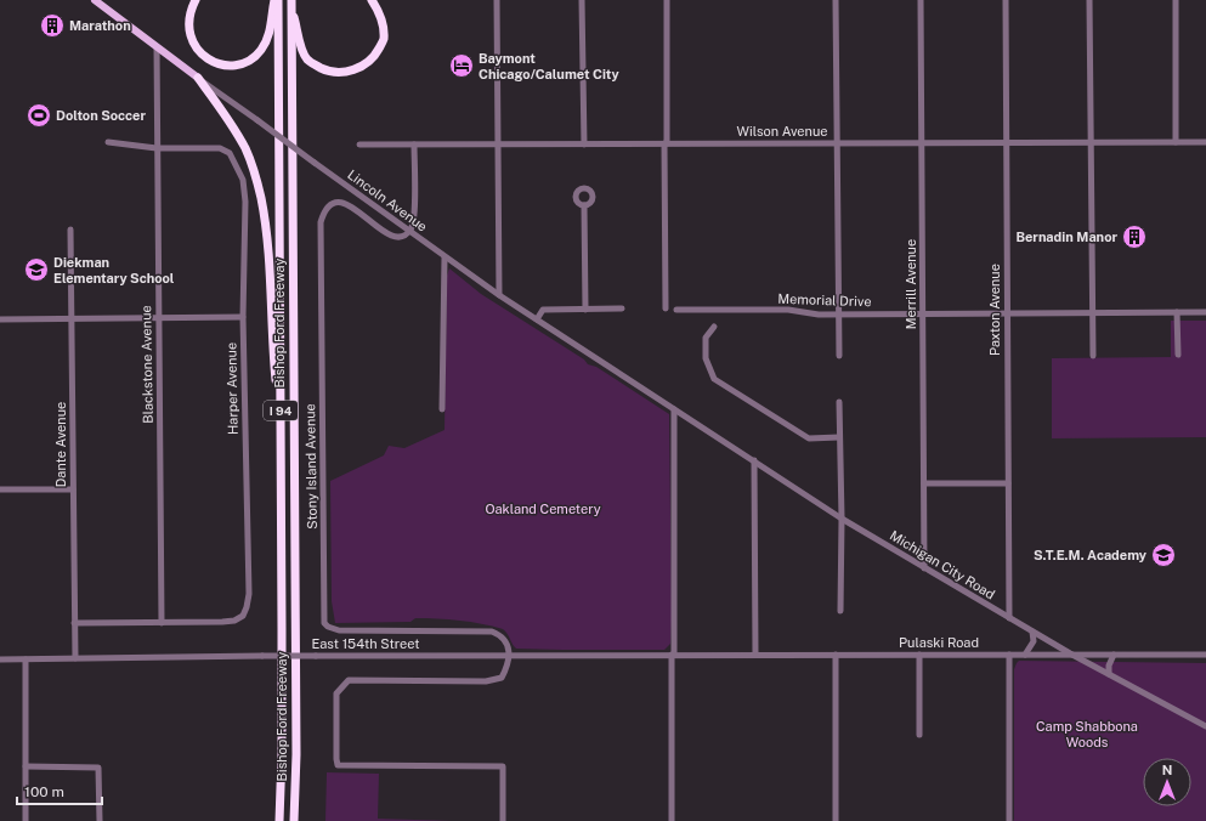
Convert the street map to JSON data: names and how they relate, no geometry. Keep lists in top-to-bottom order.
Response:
{
  "streets": {
    "highway": ["Bishop Ford Freeway", "I 94"],
    "main road": ["Lincoln Avenue"],
    "street": [
      "Wilson Avenue",
      "Merrill Avenue",
      "Memorial Drive",
      "Paxton Avenue",
      "Blackstone Avenue",
      "Harper Avenue",
      "Dante Avenue",
      "Stony Island Avenue",
      "Michigan City Road",
      "Pulaski Road",
      "East 154th Street"
    ]
  },
  "crossings": [
    ["Wilson Avenue", "Merrill Avenue"],
    ["Wilson Avenue", "Paxton Avenue"],
    ["Lincoln Avenue", "Blackstone Avenue"],
    ["Lincoln Avenue", "Stony Island Avenue"],
    ["Lincoln Avenue", "Michigan City Road"],
    ["Merrill Avenue", "Memorial Drive"],
    ["Merrill Avenue", "Michigan City Road"],
    ["Memorial Drive", "Paxton Avenue"],
    ["Paxton Avenue", "Michigan City Road"],
    ["Blackstone Avenue", "Harper Avenue"],
    ["Dante Avenue", "East 154th Street"],
    ["Stony Island Avenue", "East 154th Street"],
    ["Michigan City Road", "Pulaski Road"],
    ["Pulaski Road", "East 154th Street"]
  ],
  "parks": ["Oakland Cemetery", "Camp Shabbona Woods"],
  "places": {
    "building": ["Marathon", "Bernadin Manor"],
    "hotel": ["Baymont Chicago/Calumet City"],
    "sports": ["Dolton Soccer"],
    "school or university": ["Diekman Elementary School", "S.T.E.M. Academy"]
  },
  "scale_bar": "100 m",
  "north": "top"
}
